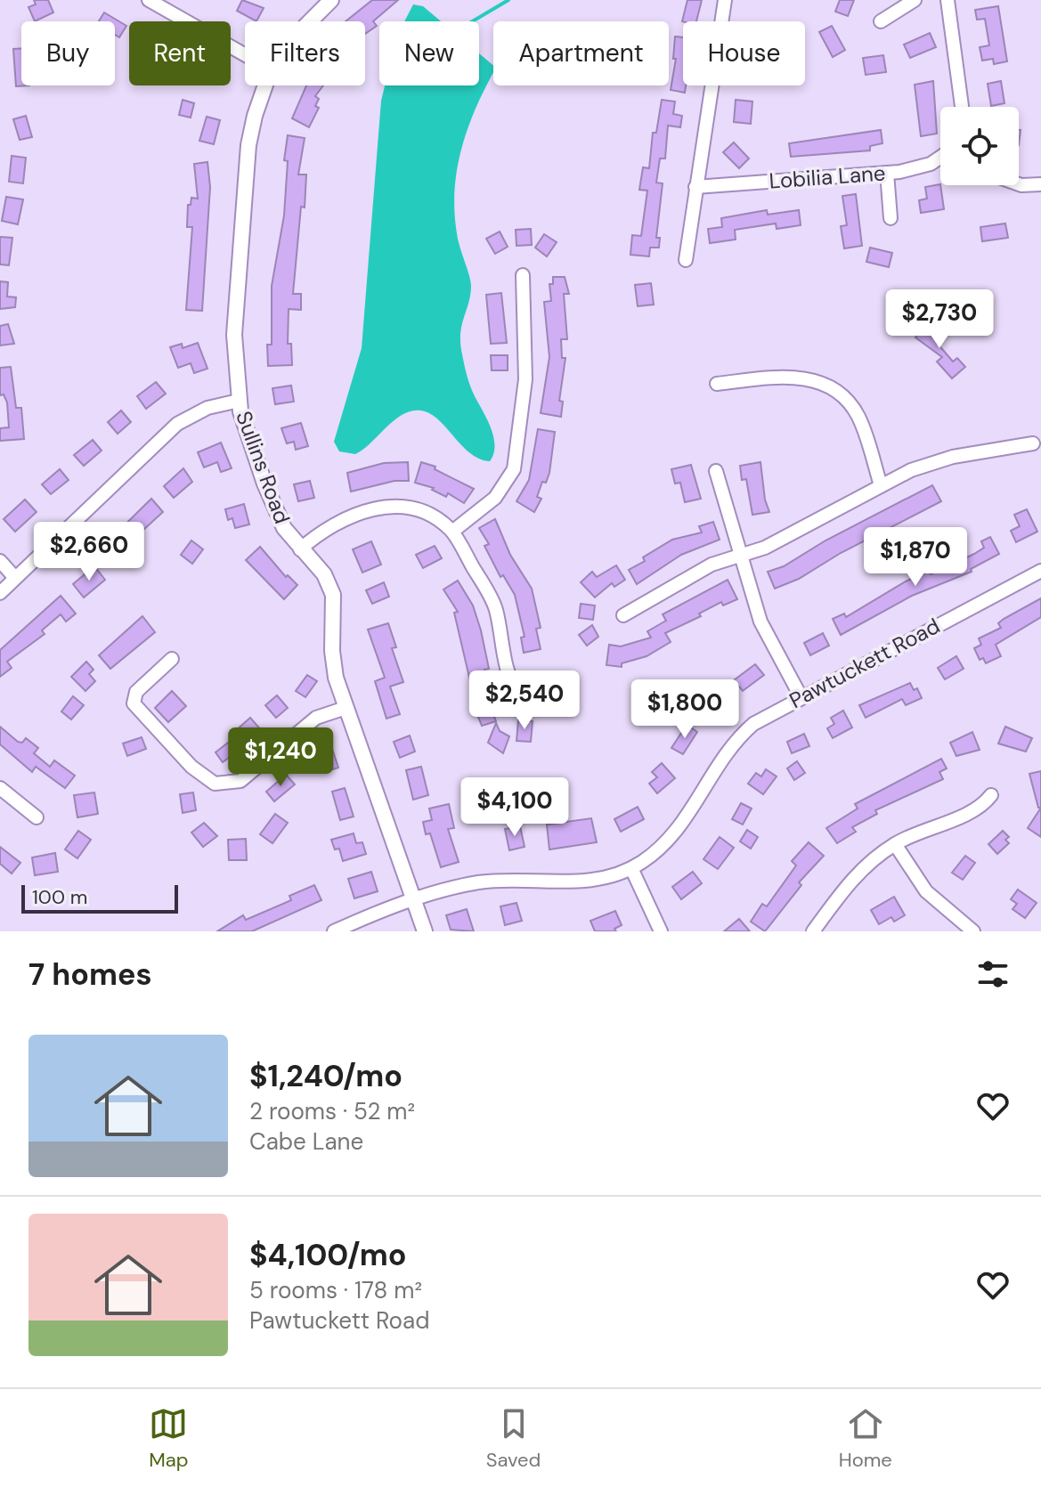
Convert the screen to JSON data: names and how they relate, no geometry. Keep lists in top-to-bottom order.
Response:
{
  "streets": {
    "street": ["Lobilia Lane", "Sullins Road", "Pawtuckett Road"]
  },
  "crossings": [
    ["Sullins Road", "Pawtuckett Road"]
  ],
  "scale_bar": "100 m",
  "page": {
    "chip": [
      "Buy",
      "Rent",
      "Filters",
      "New",
      "Apartment",
      "House"
    ],
    "price": [
      "$2,730",
      "$2,660",
      "$1,870",
      "$2,540",
      "$1,800",
      "$1,240",
      "$4,100"
    ],
    "scale": "100 m",
    "heading": "7 homes",
    "list": [
      {
        "name": "$1,240/mo",
        "note": "2 rooms · 52 m² · Cabe Lane"
      },
      {
        "name": "$4,100/mo",
        "note": "5 rooms · 178 m² · Pawtuckett Road"
      }
    ],
    "tabs": ["Map", "Saved", "Home"]
  }
}
